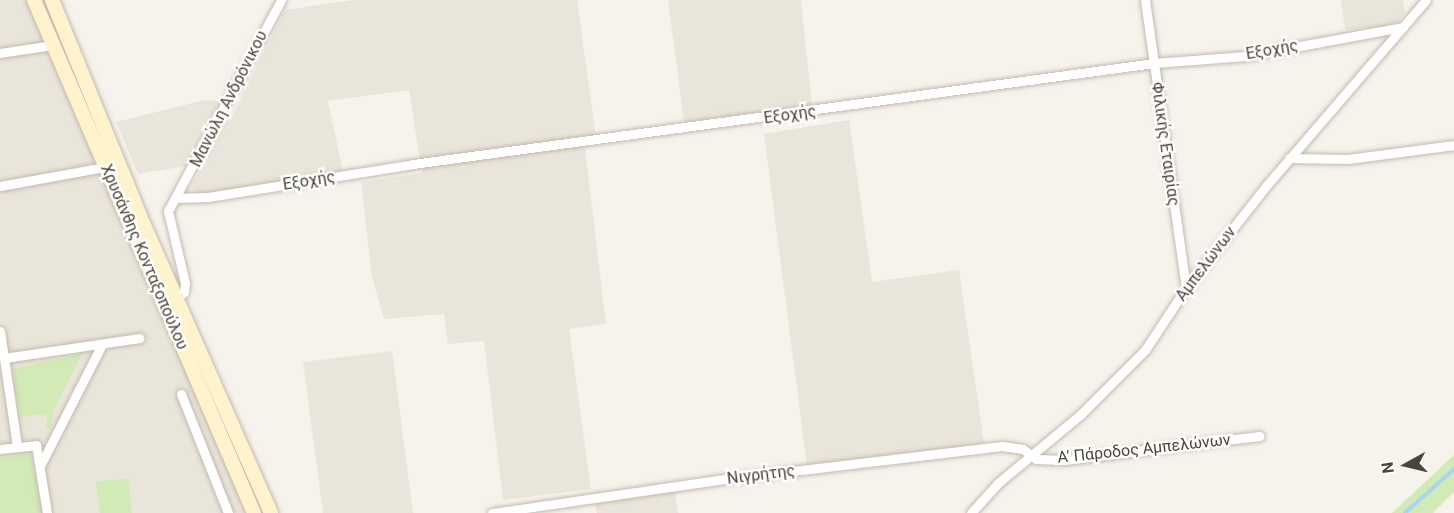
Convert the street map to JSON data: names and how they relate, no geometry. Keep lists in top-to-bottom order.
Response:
{
  "streets": {
    "main road": ["Χρυσάνθης Κονταξοπούλου"],
    "street": [
      "Εξοχής",
      "Μανώλη Ανδρόνικου",
      "Φιλικής Εταιρίας",
      "Αμπελώνων",
      "Α' Πάροδος Αμπελώνων",
      "Νιγρήτης"
    ]
  },
  "crossings": [
    ["Εξοχής", "Μανώλη Ανδρόνικου"],
    ["Εξοχής", "Φιλικής Εταιρίας"],
    ["Εξοχής", "Αμπελώνων"],
    ["Μανώλη Ανδρόνικου", "Χρυσάνθης Κονταξοπούλου"],
    ["Φιλικής Εταιρίας", "Αμπελώνων"],
    ["Αμπελώνων", "Α' Πάροδος Αμπελώνων"],
    ["Αμπελώνων", "Νιγρήτης"],
    ["Α' Πάροδος Αμπελώνων", "Νιγρήτης"]
  ],
  "north": "left"
}
